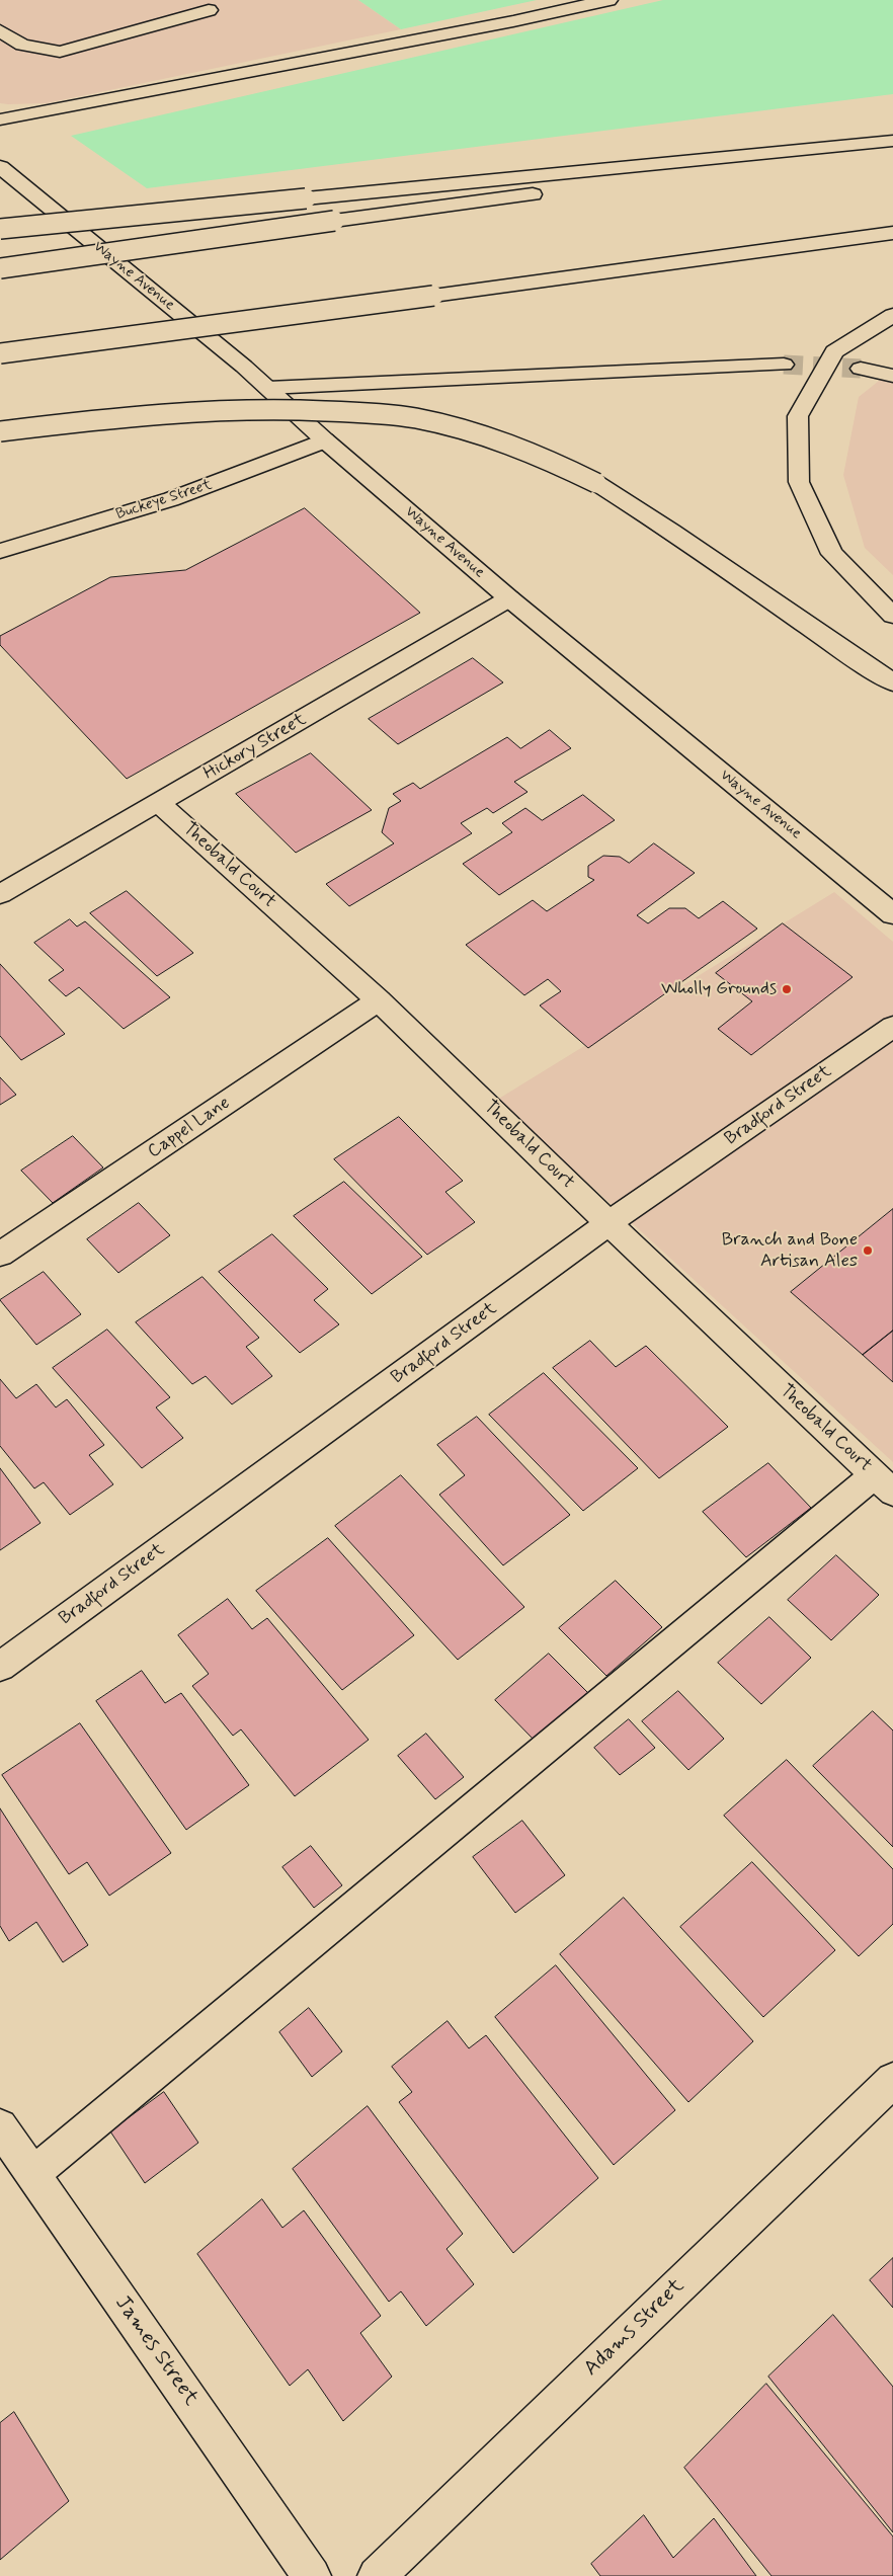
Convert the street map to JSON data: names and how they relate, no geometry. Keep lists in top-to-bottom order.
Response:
{
  "streets": {
    "main road": [
      "Wayne Avenue",
      "Buckeye Street",
      "Hickory Street",
      "Theobald Court",
      "Bradford Street",
      "Cappel Lane",
      "Adams Street",
      "James Street"
    ]
  },
  "crossings": [
    ["Wayne Avenue", "Buckeye Street"],
    ["Wayne Avenue", "Hickory Street"],
    ["Hickory Street", "Theobald Court"],
    ["Theobald Court", "Bradford Street"],
    ["Theobald Court", "Cappel Lane"]
  ],
  "places": ["Wholly Grounds", "Branch and Bone Artisan Ales"]
}
